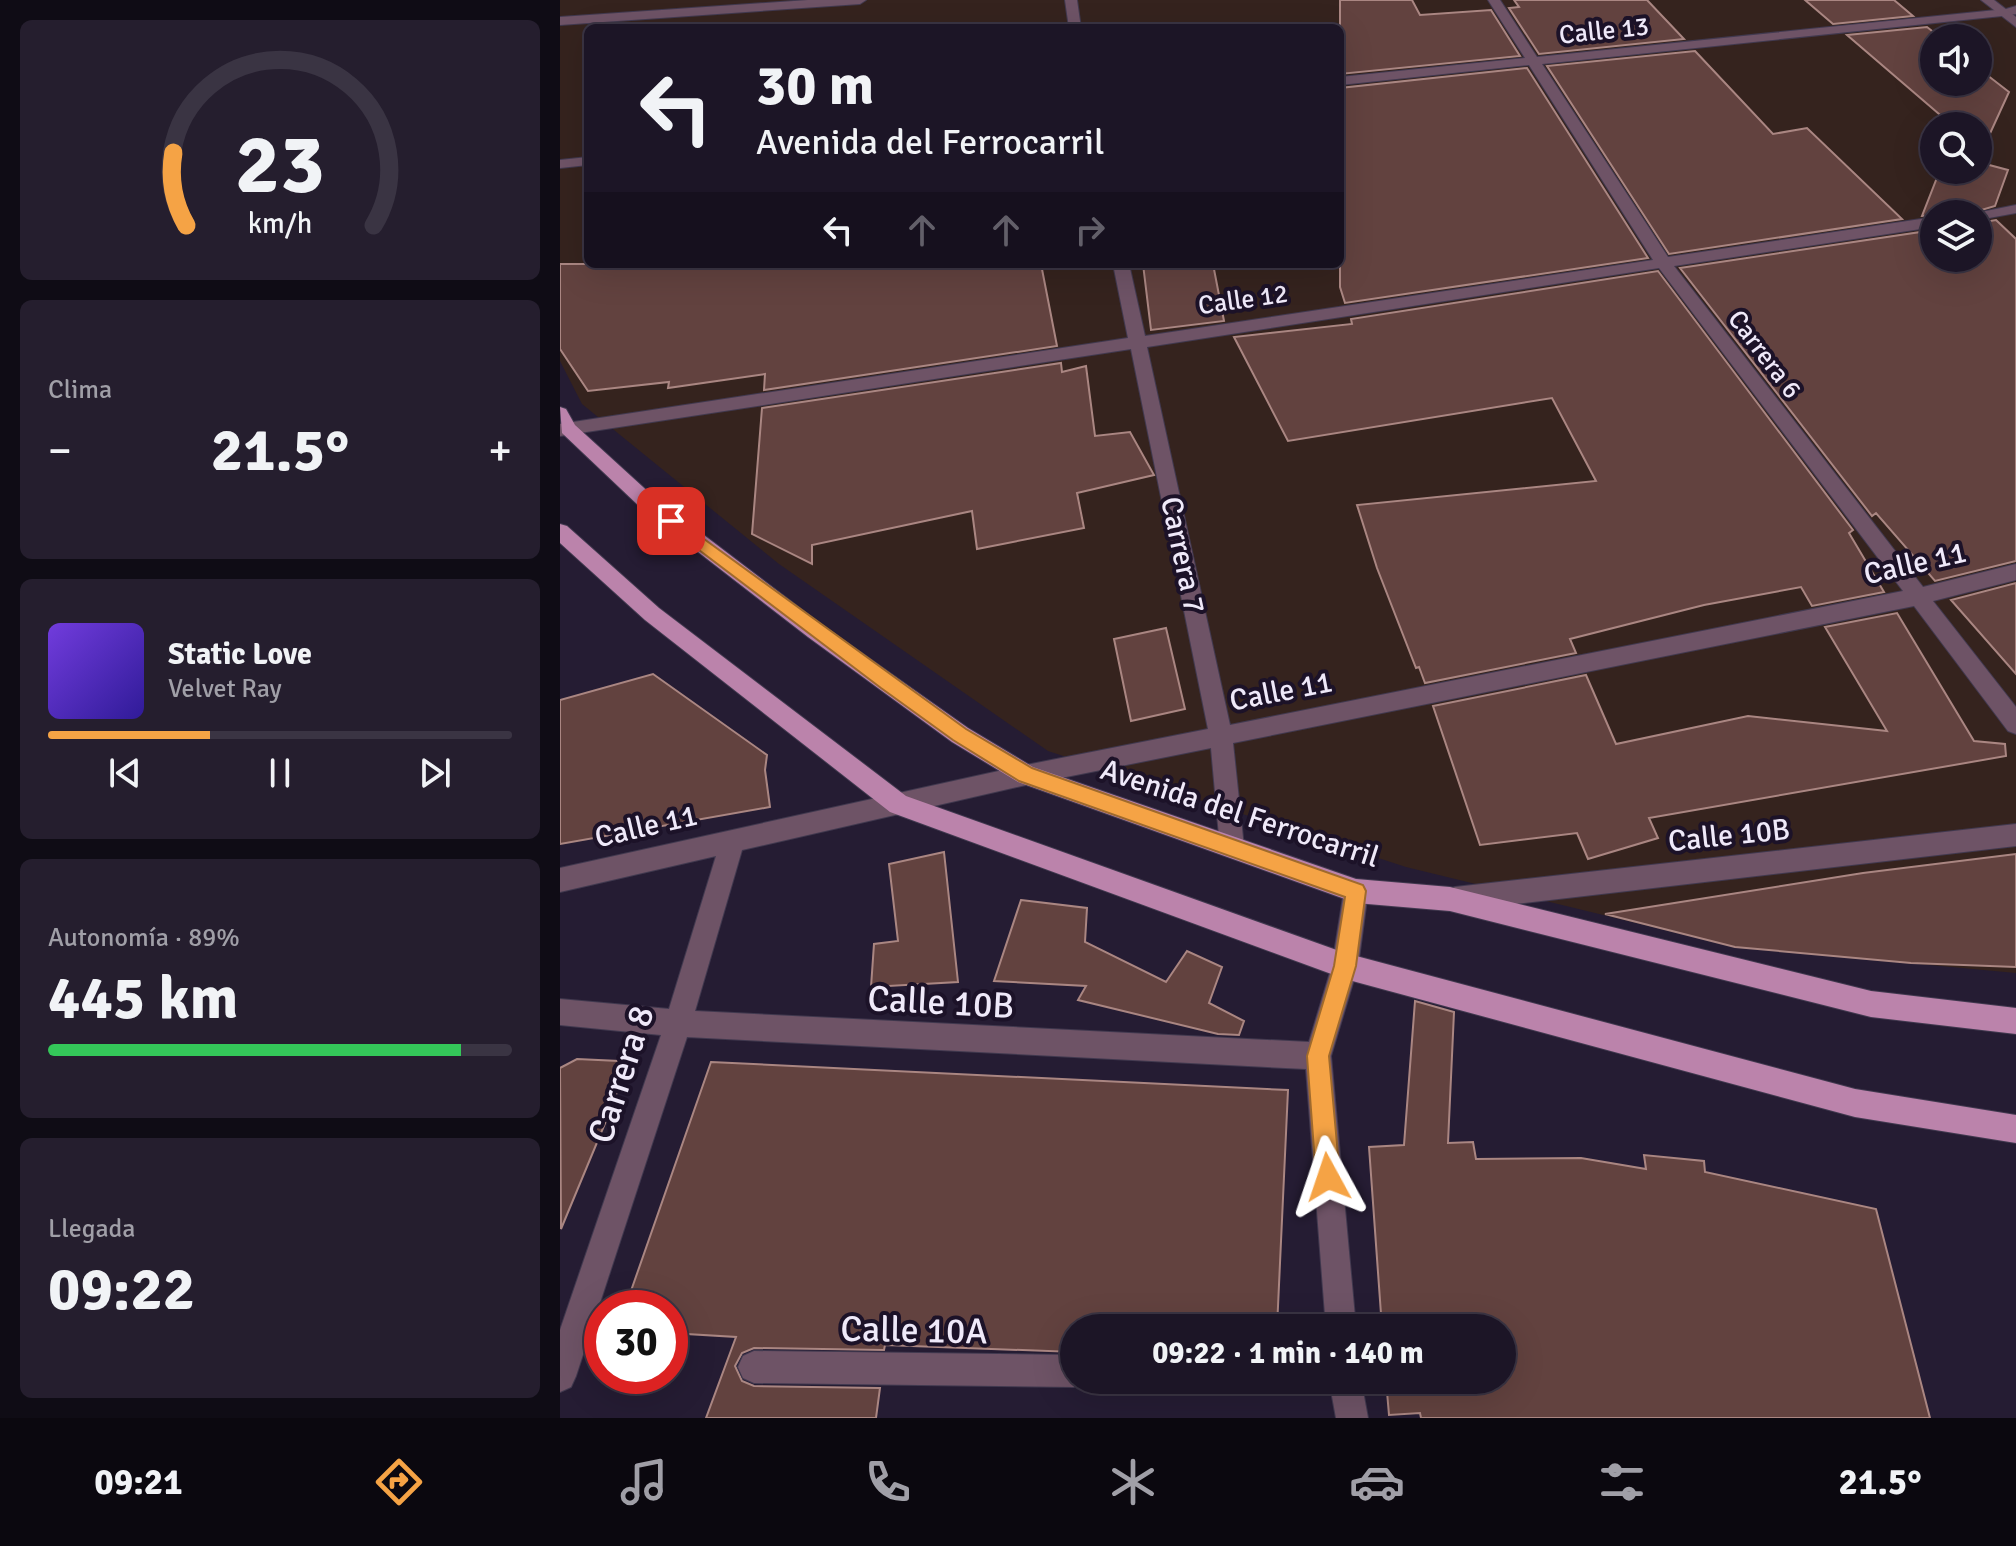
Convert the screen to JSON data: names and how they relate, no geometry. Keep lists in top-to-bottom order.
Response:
{
  "streets": {
    "main road": ["Avenida del Ferrocarril"],
    "street": [
      "Calle 13",
      "Calle 12",
      "Carrera 6",
      "Carrera 7",
      "Calle 11",
      "Calle 10B",
      "Carrera 8",
      "Calle 10A"
    ]
  },
  "crossings": [
    ["Calle 13", "Carrera 6"],
    ["Calle 12", "Carrera 6"],
    ["Calle 12", "Carrera 7"],
    ["Calle 12", "Avenida del Ferrocarril"],
    ["Carrera 6", "Calle 11"],
    ["Carrera 7", "Calle 11"],
    ["Carrera 7", "Avenida del Ferrocarril"],
    ["Calle 11", "Avenida del Ferrocarril"],
    ["Calle 11", "Carrera 8"],
    ["Avenida del Ferrocarril", "Calle 10B"],
    ["Calle 10B", "Carrera 8"]
  ],
  "page": {
    "turn": ["30 m", "Avenida del Ferrocarril"],
    "tile": [
      "Clima",
      ["Autonomía · 89%", "445 km"],
      ["Llegada", "09:22"]
    ],
    "heat": ["−", "21.5°", "+"],
    "song": ["Static Love", "Velvet Ray"],
    "limit": "30",
    "trip": "09:22 · 1 min · 140 m",
    "tabs": ["09:21", "21.5°"],
    "gauge": ["23", "km/h"]
  }
}
